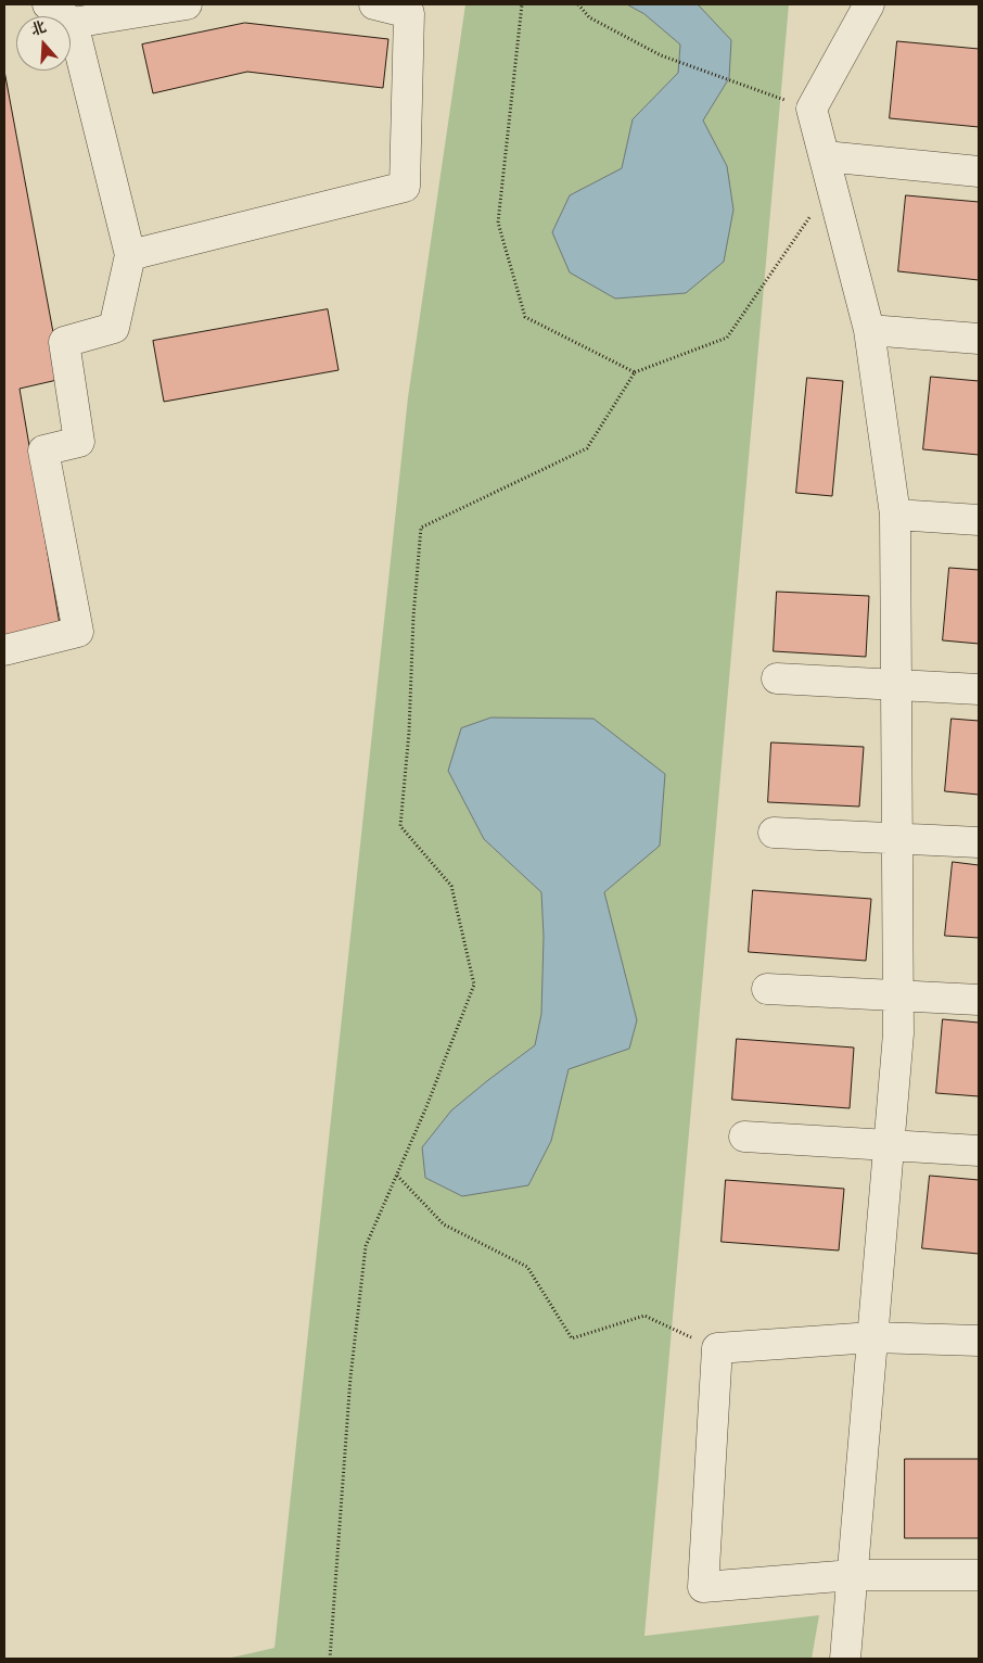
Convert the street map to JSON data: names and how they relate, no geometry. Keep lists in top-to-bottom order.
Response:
{
  "north": "top"
}
